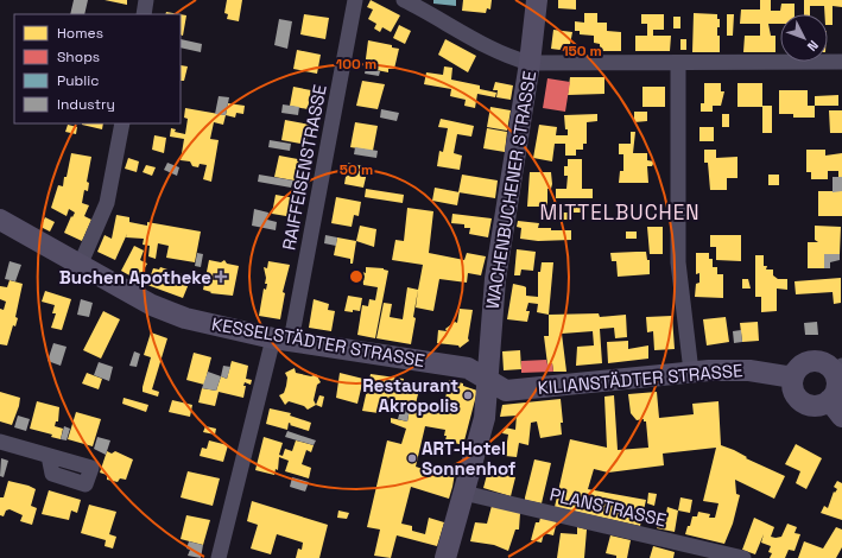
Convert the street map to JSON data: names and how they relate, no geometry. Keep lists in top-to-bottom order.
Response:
{
  "streets": {
    "main road": ["WACHENBUCHENER STRASSE", "KESSELSTÄDTER STRASSE", "KILIANSTÄDTER STRASSE"],
    "street": ["RAIFFEISENSTRASSE", "PLANSTRASSE"]
  },
  "crossings": [
    ["RAIFFEISENSTRASSE", "KESSELSTÄDTER STRASSE"],
    ["WACHENBUCHENER STRASSE", "KESSELSTÄDTER STRASSE"],
    ["WACHENBUCHENER STRASSE", "KILIANSTÄDTER STRASSE"],
    ["WACHENBUCHENER STRASSE", "PLANSTRASSE"],
    ["KESSELSTÄDTER STRASSE", "KILIANSTÄDTER STRASSE"]
  ],
  "districts": ["MITTELBUCHEN"],
  "places": {
    "health": ["Buchen Apotheke"],
    "other": ["Restaurant Akropolis", "ART-Hotel Sonnenhof"]
  },
  "legend": [
    "Homes",
    "Shops",
    "Public",
    "Industry"
  ],
  "north": "bottom right",
  "rings": ["150 m", "100 m", "50 m"]
}
